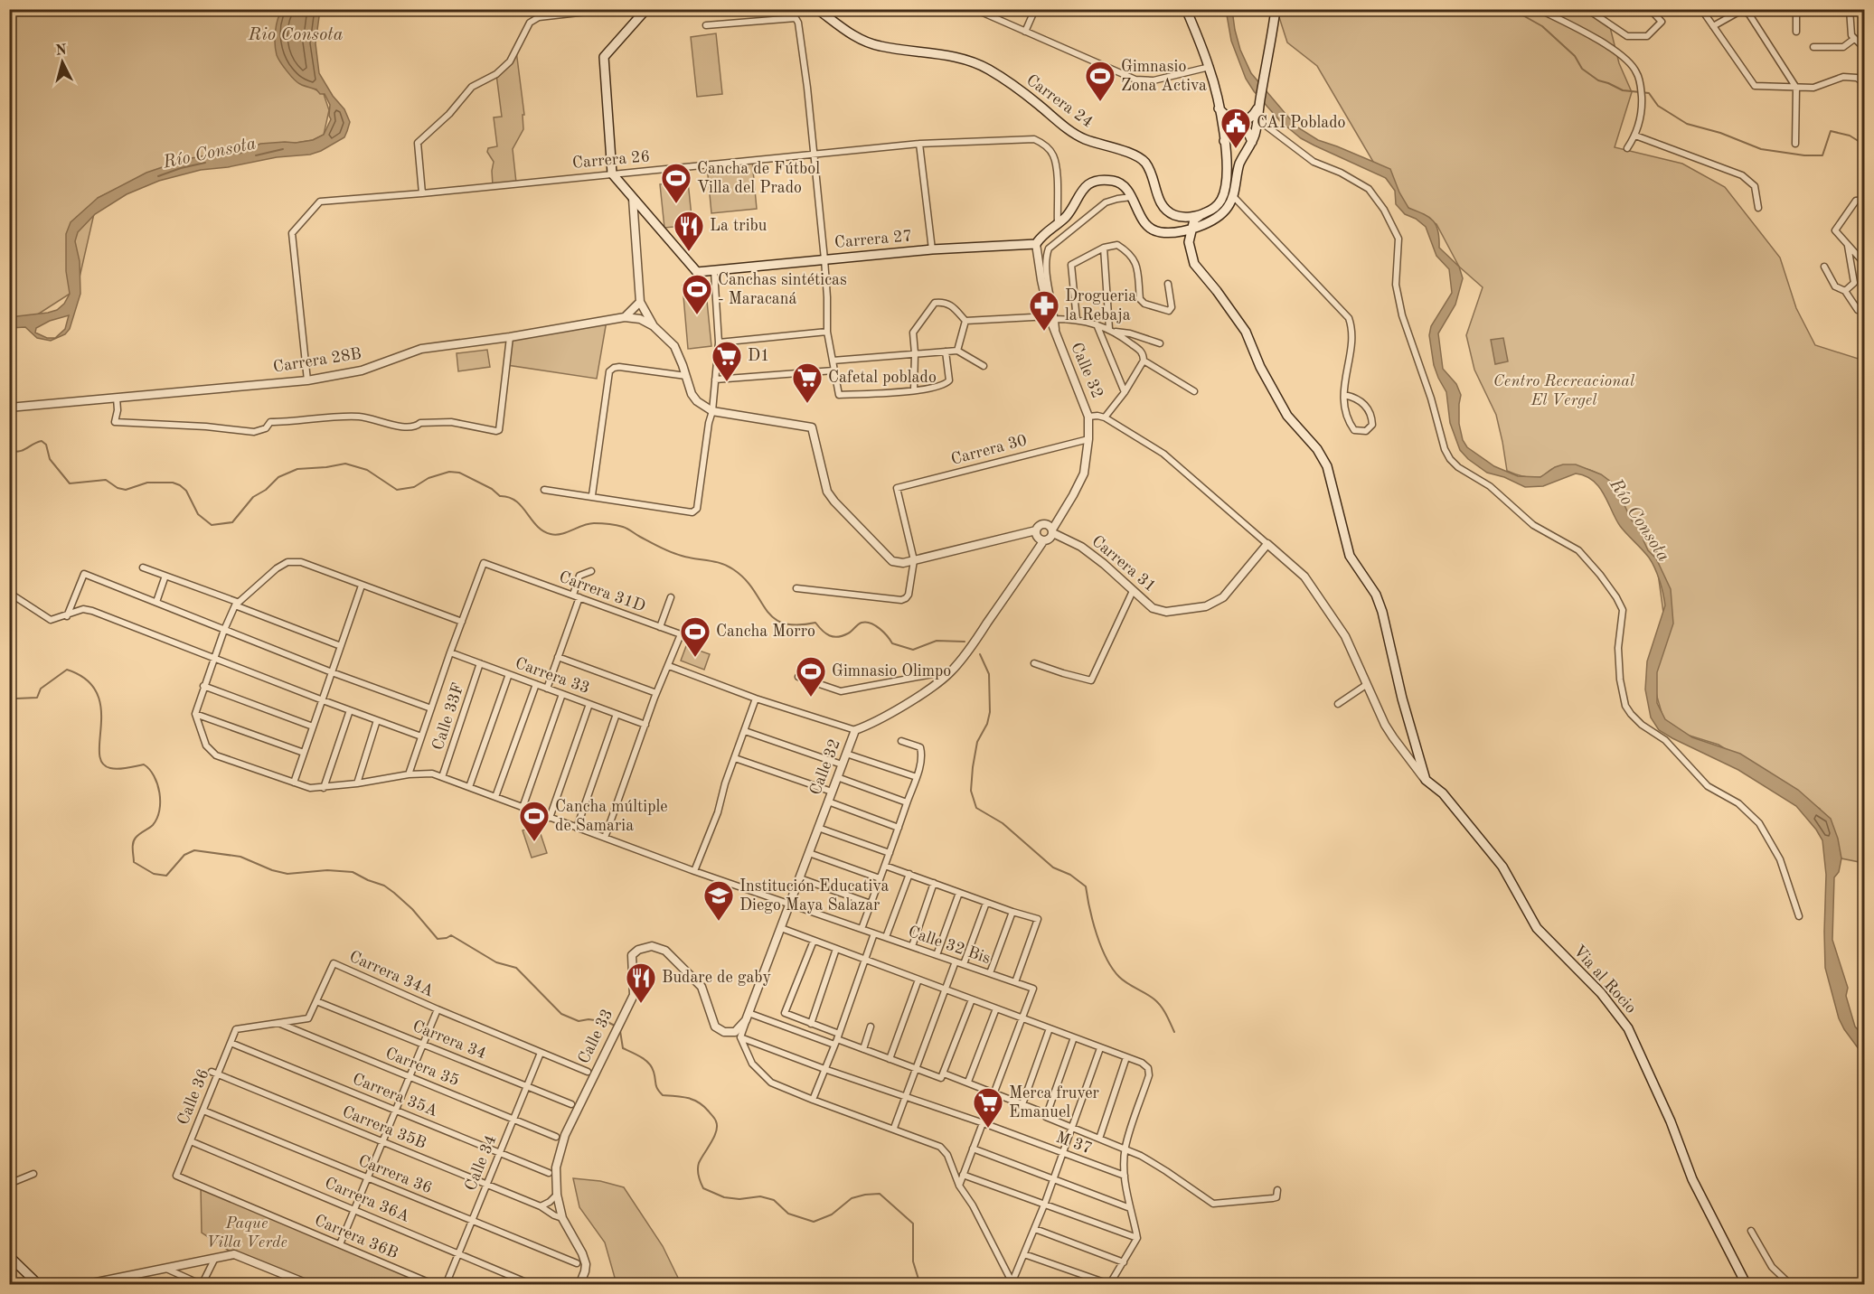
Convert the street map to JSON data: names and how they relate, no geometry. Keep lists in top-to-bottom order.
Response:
{
  "streets": {
    "main road": ["Carrera 24", "Carrera 27", "Via al Rocio"],
    "street": [
      "Carrera 26",
      "Carrera 28B",
      "Calle 32",
      "Carrera 30",
      "Carrera 31",
      "Carrera 31D",
      "Carrera 33",
      "Calle 33F",
      "Calle 32 Bis",
      "Carrera 34A",
      "Calle 33",
      "Carrera 34",
      "Carrera 35",
      "Carrera 35A",
      "Calle 36",
      "Carrera 35B",
      "M 37",
      "Calle 34",
      "Carrera 36",
      "Carrera 36A",
      "Carrera 36B"
    ]
  },
  "crossings": [
    ["Carrera 26", "Carrera 28B"],
    ["Carrera 27", "Calle 32"],
    ["Calle 32", "Carrera 30"],
    ["Calle 32", "Carrera 31"],
    ["Calle 32", "Calle 32 Bis"],
    ["Calle 32", "Calle 33"],
    ["Carrera 33", "Calle 33F"],
    ["Calle 33F", "Calle 32 Bis"],
    ["Carrera 34A", "Carrera 34"],
    ["Calle 33", "Carrera 35B"],
    ["Carrera 34", "Calle 34"],
    ["Carrera 35", "Calle 36"],
    ["Carrera 35", "Calle 34"],
    ["Carrera 35A", "Calle 36"],
    ["Carrera 35A", "Calle 34"],
    ["Calle 36", "Carrera 35B"],
    ["Calle 36", "Carrera 36"],
    ["Calle 36", "Carrera 36A"],
    ["Calle 36", "Carrera 36B"],
    ["Carrera 35B", "Calle 34"],
    ["Calle 34", "Carrera 36"],
    ["Calle 34", "Carrera 36A"]
  ],
  "water": ["Rio Consota", "Río Consota"],
  "parks": ["Centro Recreacional El Vergel", "Paque Villa Verde"],
  "places": {
    "sports": [
      "Gimnasio Zona Activa",
      "Cancha de Fútbol Villa del Prado",
      "Canchas sintéticas - Maracaná",
      "Cancha Morro",
      "Gimnasio Olimpo",
      "Cancha múltiple de Samaria"
    ],
    "public building": ["CAI Poblado"],
    "restaurant": ["La tribu", "Budare de gaby"],
    "pharmacy": ["Drogueria la Rebaja"],
    "supermarket": ["D1", "Cafetal poblado", "Merca fruver Emanuel"],
    "school or university": ["Institución Educativa Diego Maya Salazar"]
  },
  "north": "top"
}
